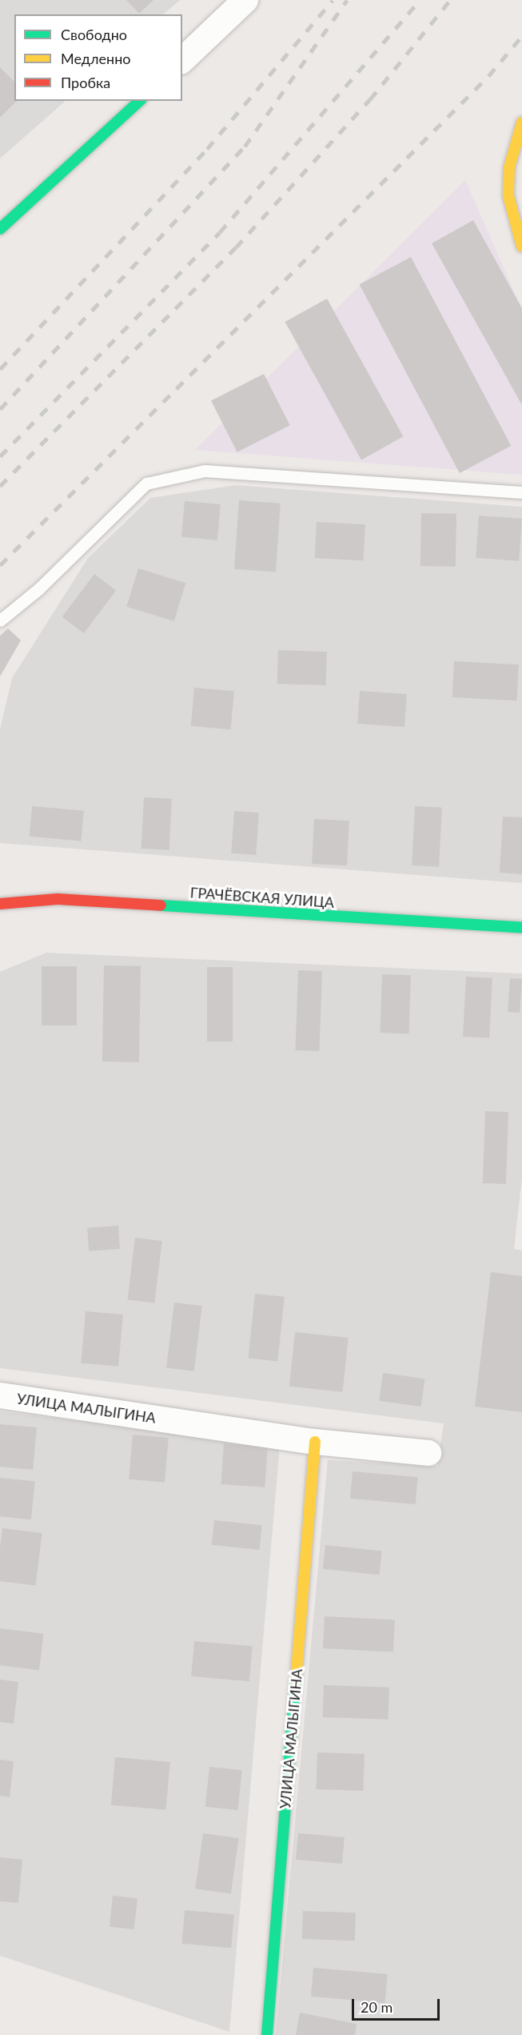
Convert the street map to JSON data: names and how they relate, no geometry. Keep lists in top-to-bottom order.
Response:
{
  "streets": {
    "street": ["ГРАЧЁВСКАЯ УЛИЦА", "УЛИЦА МАЛЫГИНА"]
  },
  "legend": ["Свободно", "Медленно", "Пробка"],
  "scale_bar": "20 m"
}
